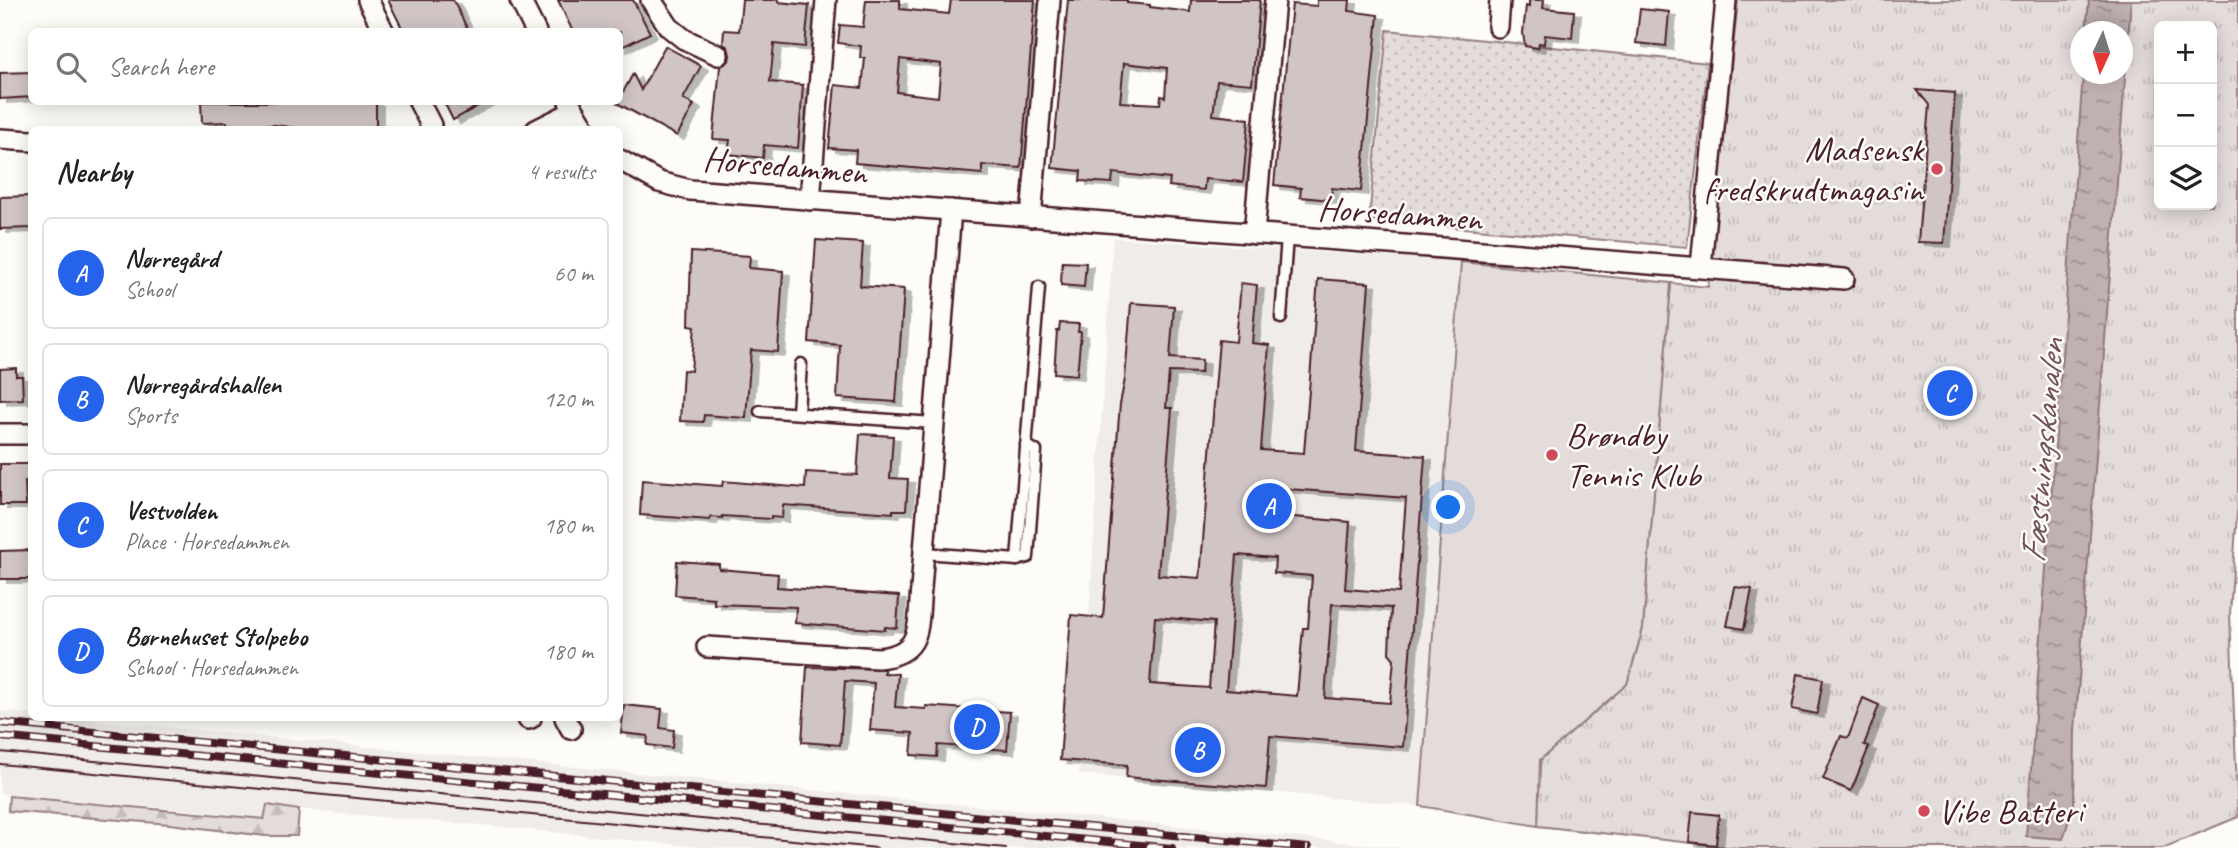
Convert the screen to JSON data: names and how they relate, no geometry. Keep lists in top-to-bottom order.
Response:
{
  "streets": {
    "street": ["Horsedammen"]
  },
  "water": ["Fæstningskanalen"],
  "places": ["Madsensk fredskrudtmagasin", "Brøndby Tennis Klub", "Vibe Batteri"],
  "north": "bottom",
  "page": {
    "map_buttons": ["+", "−"],
    "search": "Search here",
    "heading": ["Nearby", "4 results"],
    "list": [
      {
        "mark": "A",
        "name": "Nørregård",
        "note": "School",
        "value": "60 m"
      },
      {
        "mark": "B",
        "name": "Nørregårdshallen",
        "note": "Sports",
        "value": "120 m"
      },
      {
        "mark": "C",
        "name": "Vestvolden",
        "note": "Place · Horsedammen",
        "value": "180 m"
      },
      {
        "mark": "D",
        "name": "Børnehuset Stolpebo",
        "note": "School · Horsedammen",
        "value": "180 m"
      }
    ],
    "pins": [
      "C",
      "A",
      "D",
      "B"
    ]
  }
}
